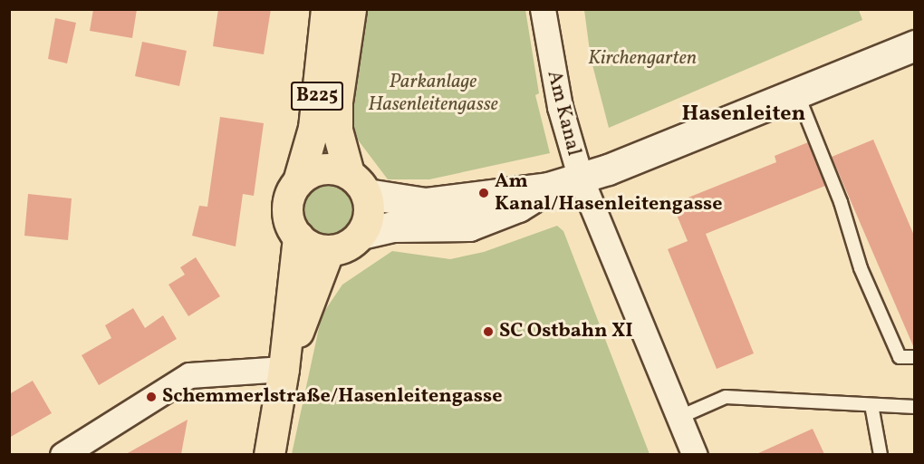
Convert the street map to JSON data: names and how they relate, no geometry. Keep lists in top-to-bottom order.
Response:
{
  "streets": {
    "main road": ["B225"],
    "street": ["Am Kanal"]
  },
  "districts": ["Hasenleiten"],
  "parks": ["Kirchengarten", "Parkanlage Hasenleitengasse"],
  "places": ["Am Kanal/Hasenleitengasse", "SC Ostbahn XI", "Schemmerlstraße/Hasenleitengasse"]
}
